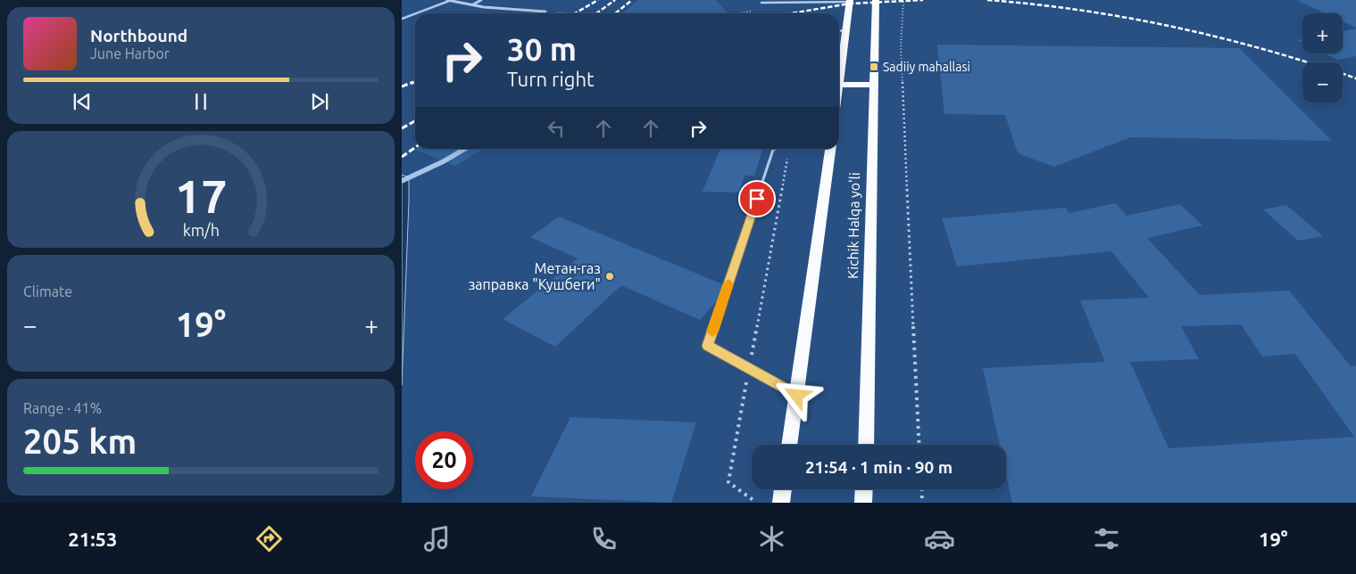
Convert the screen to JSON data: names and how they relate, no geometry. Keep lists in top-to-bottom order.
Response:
{
  "streets": {
    "highway": ["Kichik Halqa yo'li"]
  },
  "places": {
    "transit": ["Sadiiy mahallasi"],
    "other": ["Метан-газ заправка \"Кушбеги\""]
  },
  "page": {
    "map_buttons": ["+", "−"],
    "turn": ["30 m", "Turn right"],
    "song": ["Northbound", "June Harbor"],
    "tile": [
      "Climate",
      ["Range · 41%", "205 km"]
    ],
    "heat": ["−", "19°", "+"],
    "limit": "20",
    "trip": "21:54 · 1 min · 90 m",
    "tabs": ["21:53", "19°"],
    "gauge": ["17", "km/h"]
  }
}
